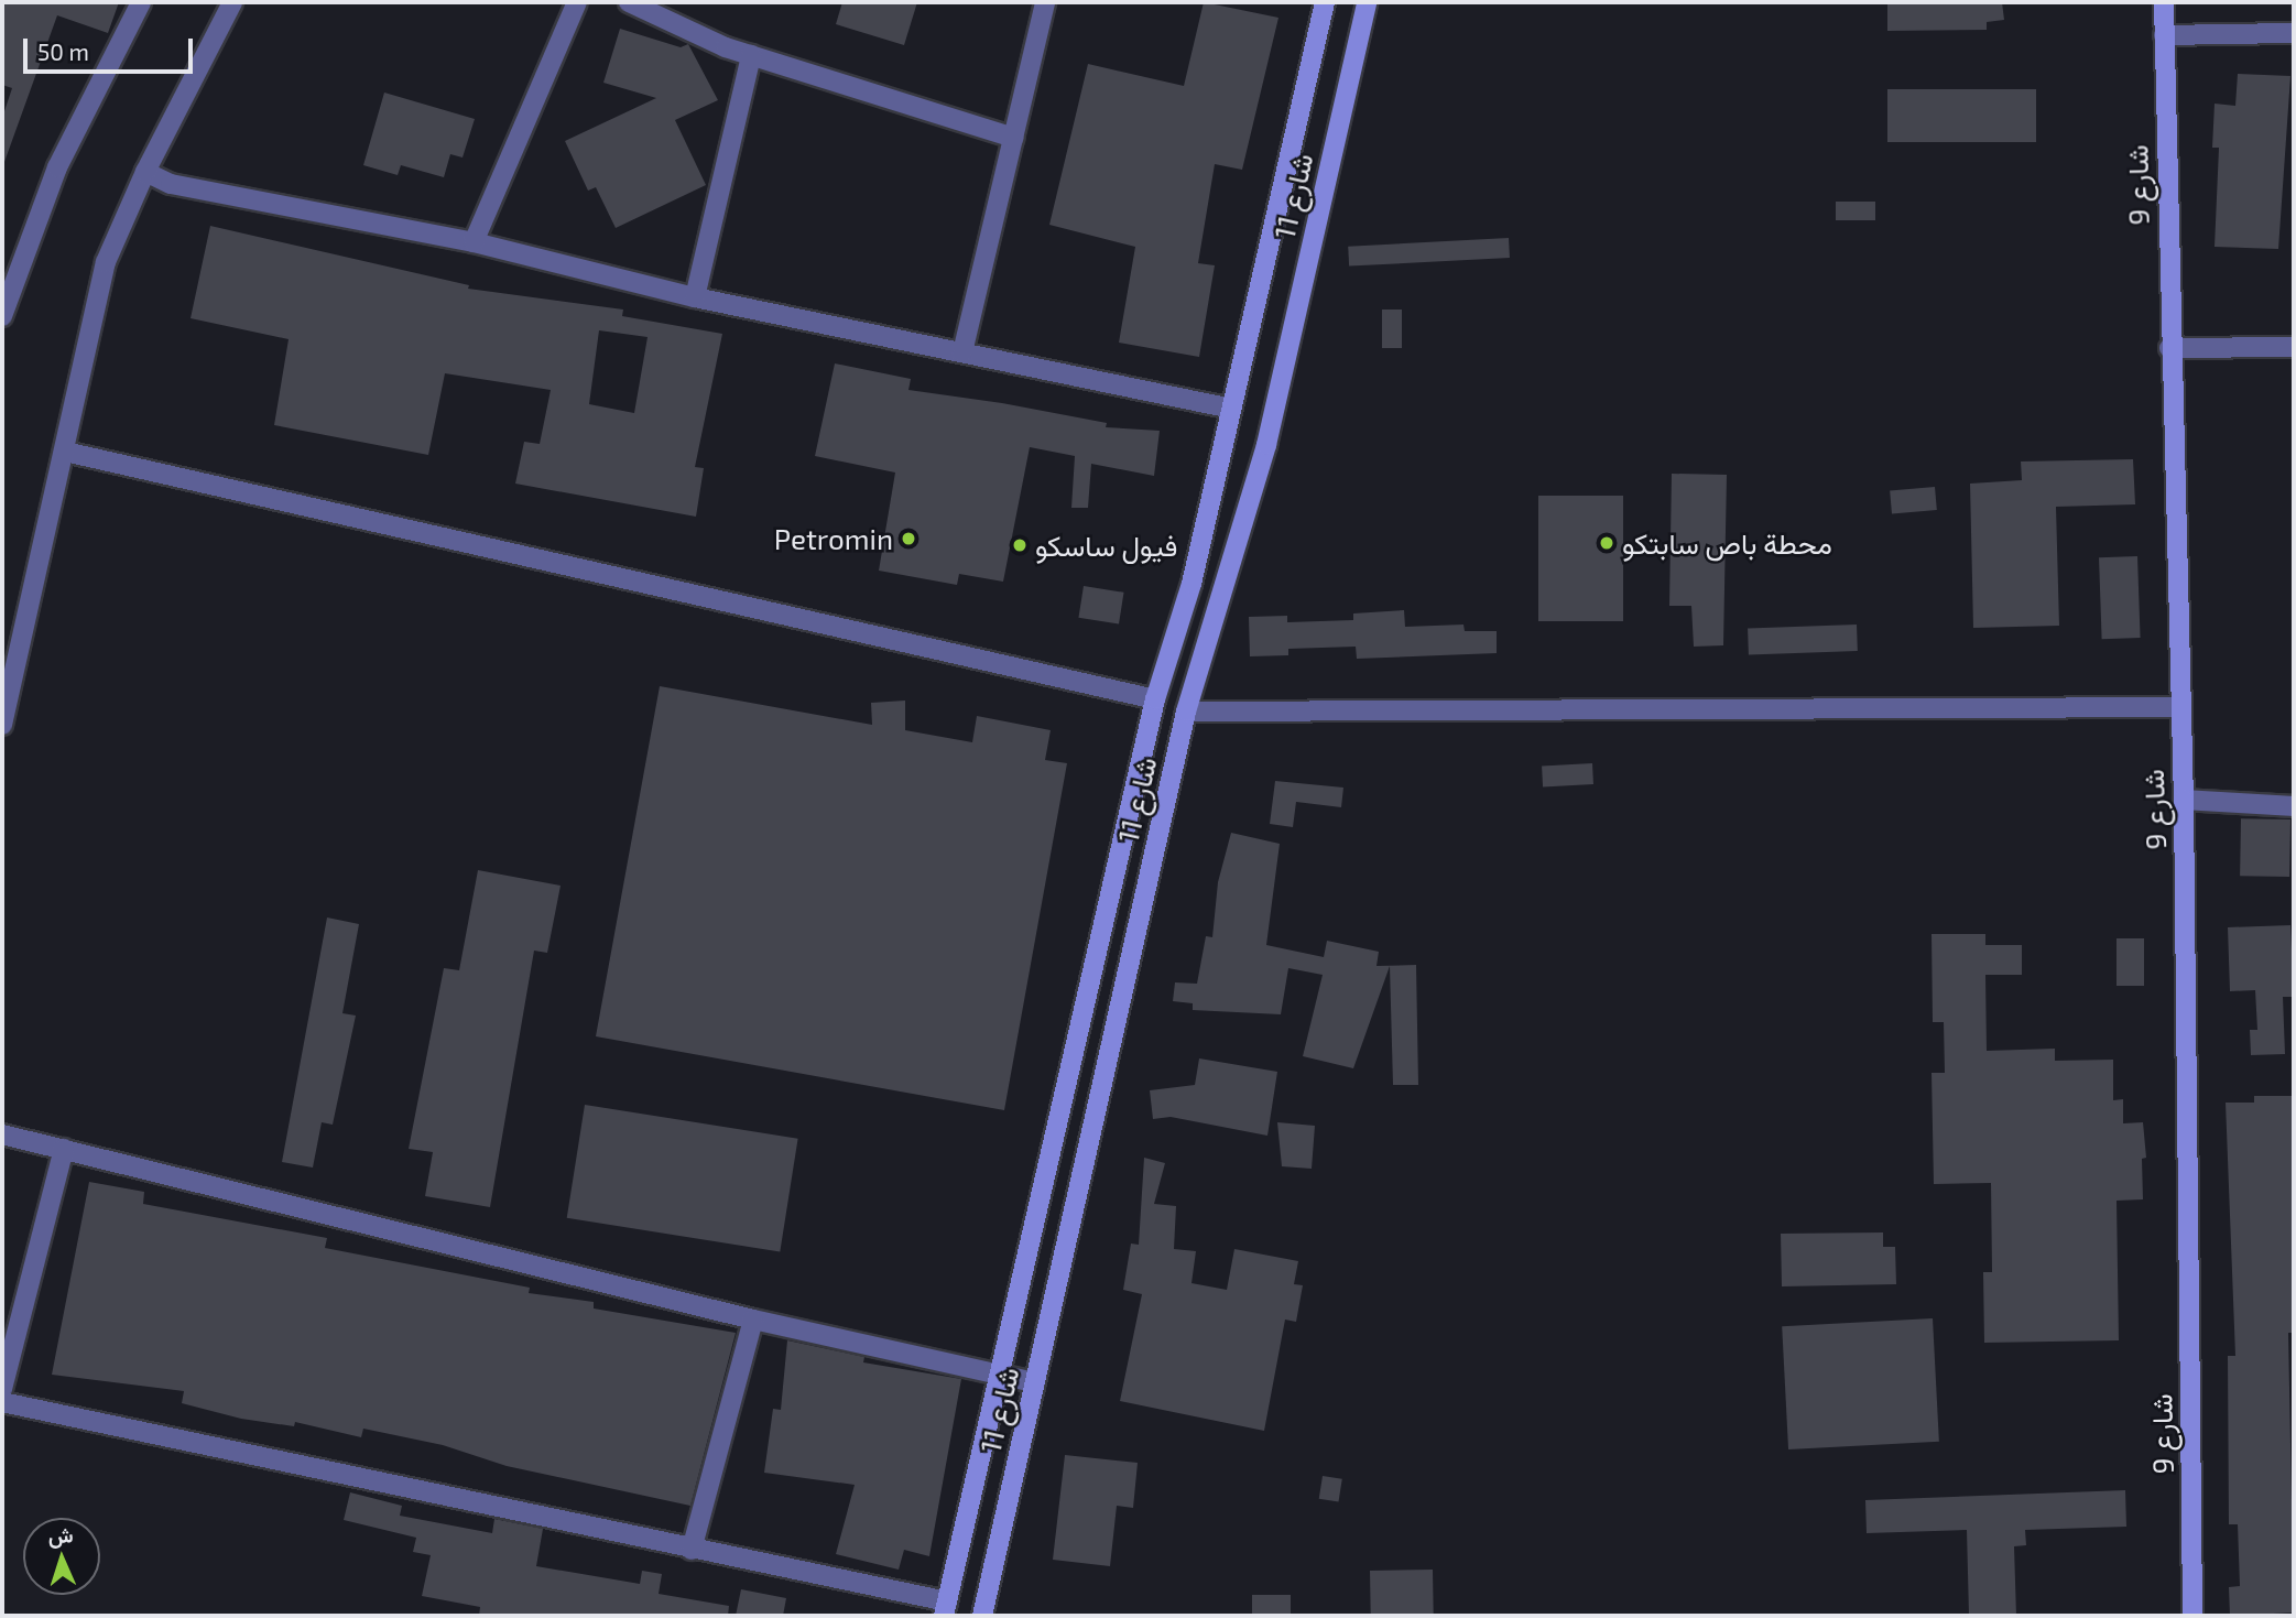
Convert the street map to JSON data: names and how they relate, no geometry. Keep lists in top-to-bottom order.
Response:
{
  "streets": {
    "street": ["شارع 9", "شارع 11"]
  },
  "places": ["Petromin", "محطة باص سابتكو", "فيول ساسكو"],
  "scale_bar": "50 m",
  "north": "top"
}
